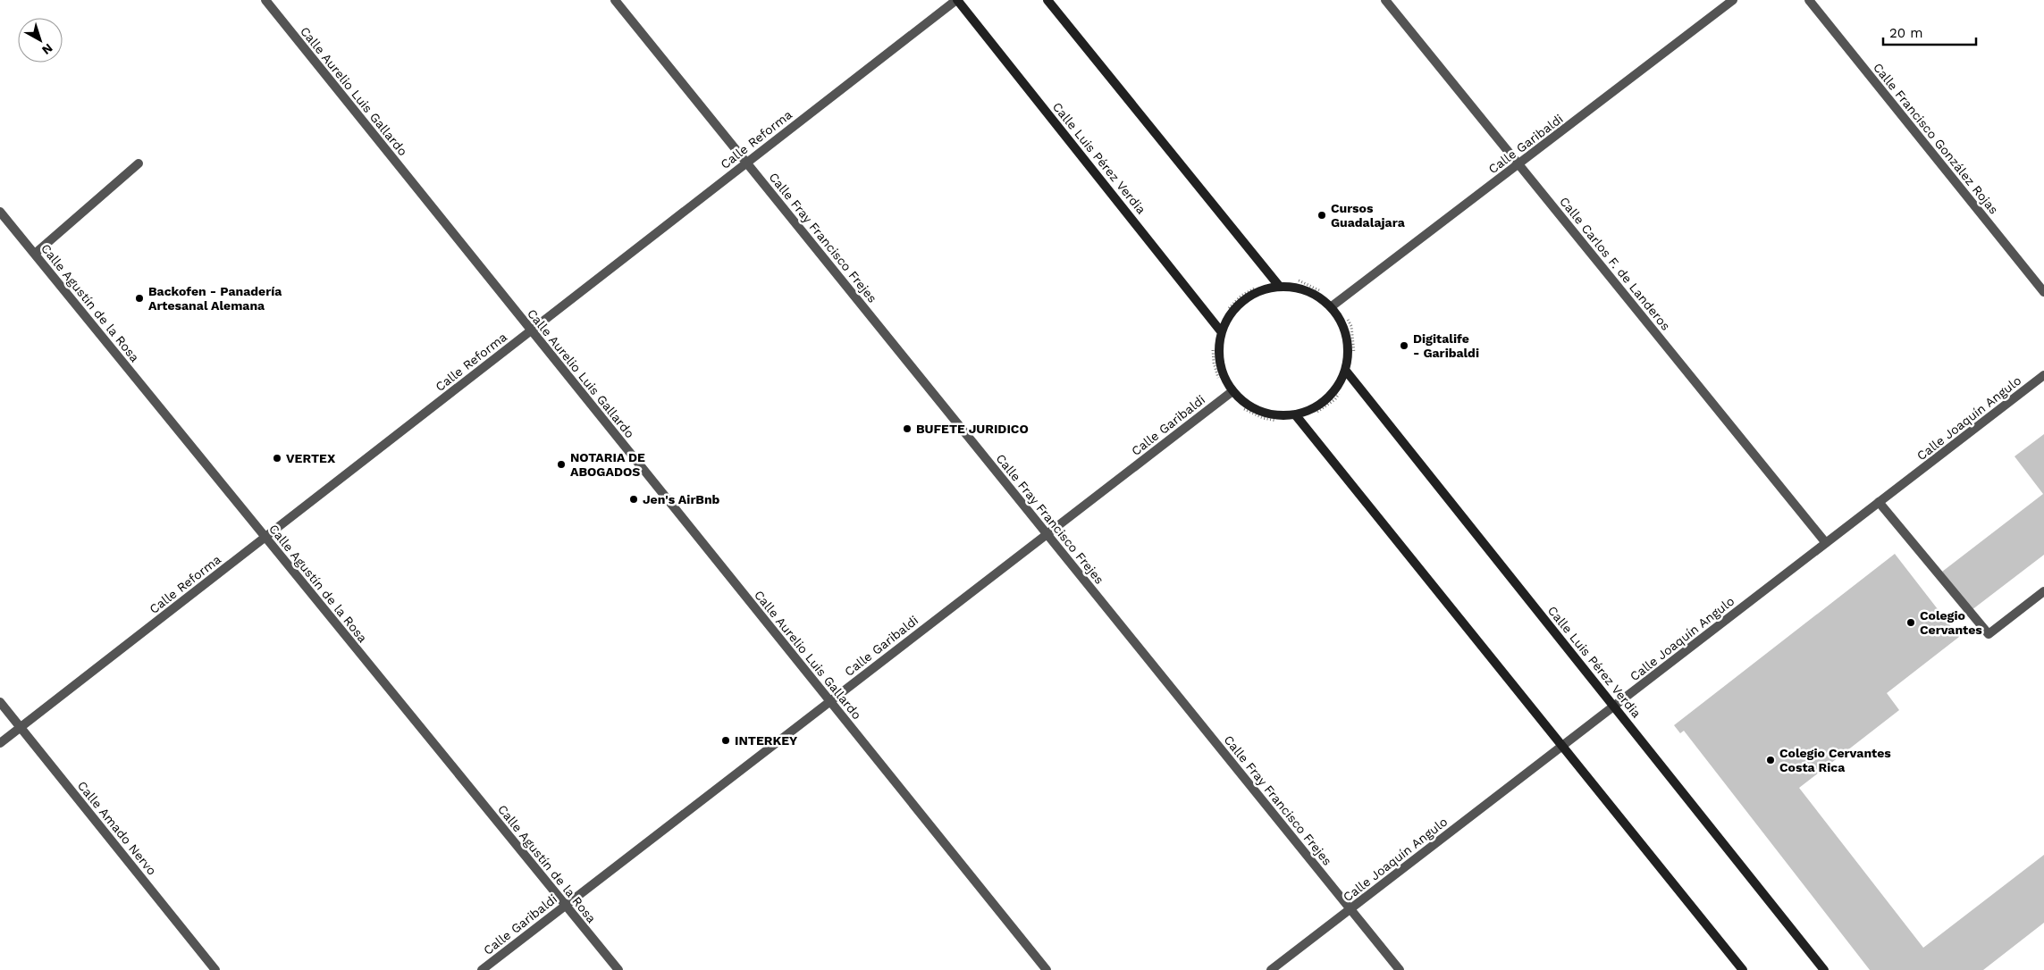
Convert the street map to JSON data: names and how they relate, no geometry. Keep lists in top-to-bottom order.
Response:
{
  "streets": {
    "street": [
      "Calle Aurelio Luis Gallardo",
      "Calle Francisco González Rojas",
      "Calle Reforma",
      "Calle Garibaldi",
      "Calle Luis Pérez Verdia",
      "Calle Fray Francisco Frejes",
      "Calle Carlos F. de Landeros",
      "Calle Agustín de la Rosa",
      "Calle Joaquín Angulo",
      "Calle Amado Nervo"
    ]
  },
  "crossings": [
    ["Calle Aurelio Luis Gallardo", "Calle Reforma"],
    ["Calle Aurelio Luis Gallardo", "Calle Garibaldi"],
    ["Calle Reforma", "Calle Luis Pérez Verdia"],
    ["Calle Reforma", "Calle Fray Francisco Frejes"],
    ["Calle Reforma", "Calle Agustín de la Rosa"],
    ["Calle Reforma", "Calle Amado Nervo"],
    ["Calle Garibaldi", "Calle Luis Pérez Verdia"],
    ["Calle Garibaldi", "Calle Fray Francisco Frejes"],
    ["Calle Garibaldi", "Calle Carlos F. de Landeros"],
    ["Calle Garibaldi", "Calle Agustín de la Rosa"],
    ["Calle Luis Pérez Verdia", "Calle Joaquín Angulo"],
    ["Calle Fray Francisco Frejes", "Calle Joaquín Angulo"],
    ["Calle Carlos F. de Landeros", "Calle Joaquín Angulo"]
  ],
  "places": [
    "Cursos Guadalajara",
    "Backofen - Panadería Artesanal Alemana",
    "Digitalife - Garibaldi",
    "BUFETE JURIDICO",
    "VERTEX",
    "NOTARIA DE ABOGADOS",
    "Jen's AirBnb",
    "Colegio Cervantes",
    "INTERKEY",
    "Colegio Cervantes Costa Rica"
  ],
  "scale_bar": "20 m",
  "north": "bottom right"
}
